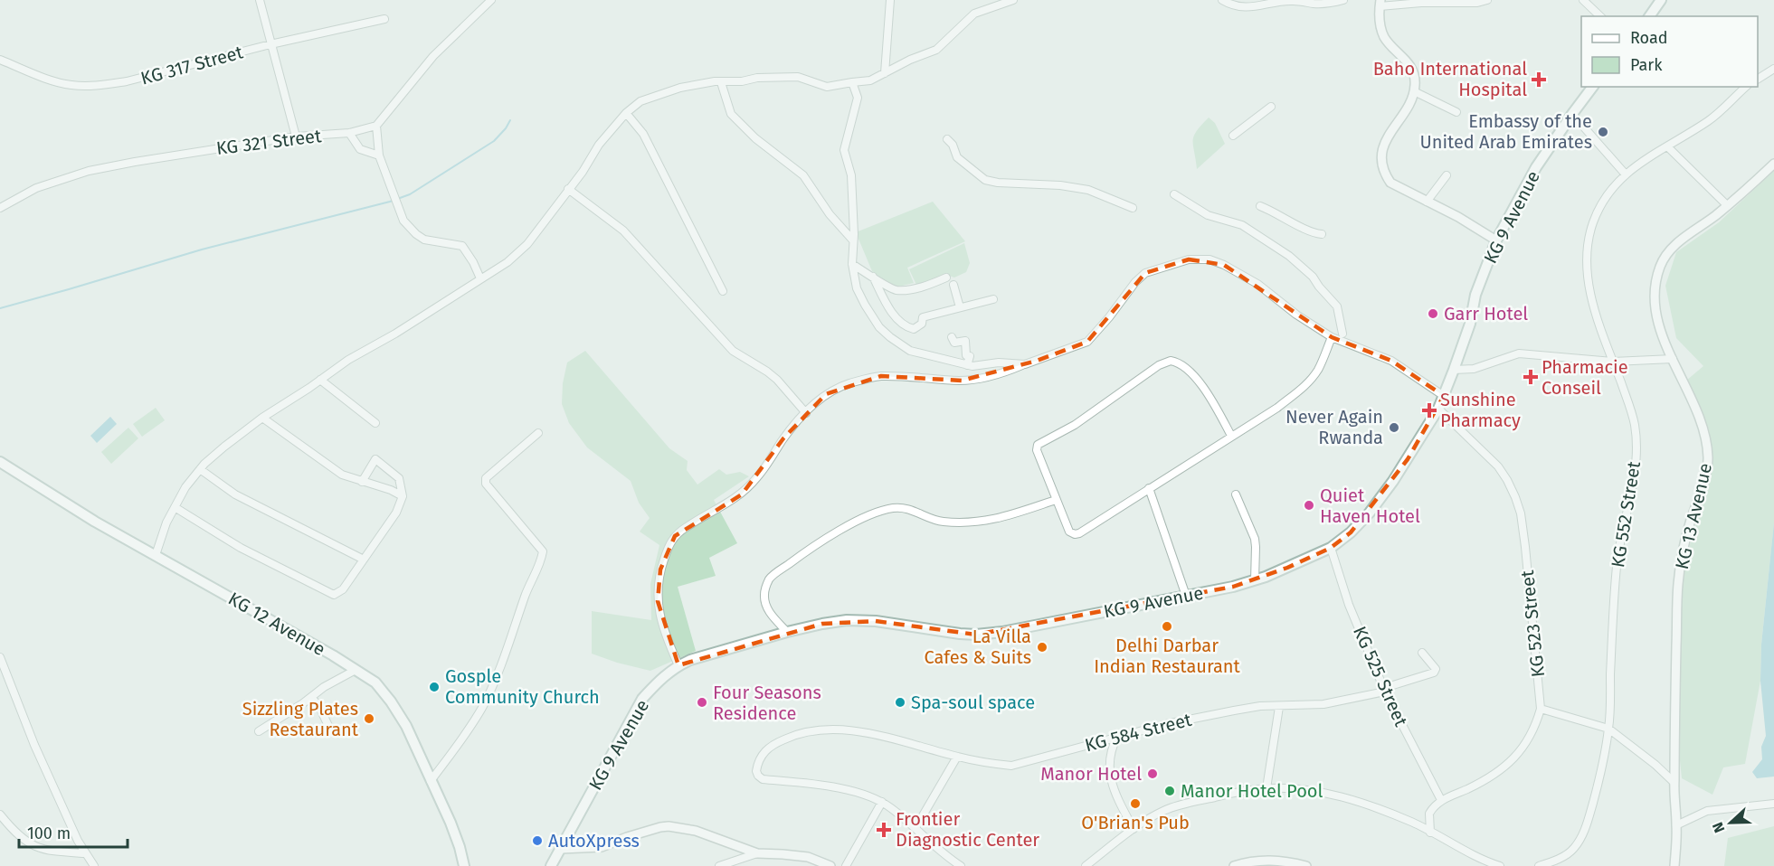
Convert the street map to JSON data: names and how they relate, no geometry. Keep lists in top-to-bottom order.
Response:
{
  "streets": {
    "main road": ["KG 9 Avenue", "KG 12 Avenue"],
    "street": [
      "KG 317 Street",
      "KG 321 Street",
      "KG 552 Street",
      "KG 13 Avenue",
      "KG 523 Street",
      "KG 525 Street",
      "KG 584 Street"
    ]
  },
  "crossings": [
    ["KG 9 Avenue", "KG 523 Street"],
    ["KG 9 Avenue", "KG 525 Street"],
    ["KG 523 Street", "KG 525 Street"],
    ["KG 525 Street", "KG 584 Street"]
  ],
  "places": {
    "health": [
      "Baho International Hospital",
      "Pharmacie Conseil",
      "Sunshine Pharmacy",
      "Frontier Diagnostic Center"
    ],
    "other": [
      "Embassy of the United Arab Emirates",
      "Garr Hotel",
      "Never Again Rwanda",
      "Quiet Haven Hotel",
      "Delhi Darbar Indian Restaurant",
      "La Villa Cafes & Suits",
      "Gosple Community Church",
      "Four Seasons Residence",
      "Spa-soul space",
      "Sizzling Plates Restaurant",
      "Manor Hotel",
      "Manor Hotel Pool",
      "O'Brian's Pub",
      "AutoXpress"
    ]
  },
  "legend": ["Road", "Park"],
  "scale_bar": "100 m",
  "north": "left"
}
